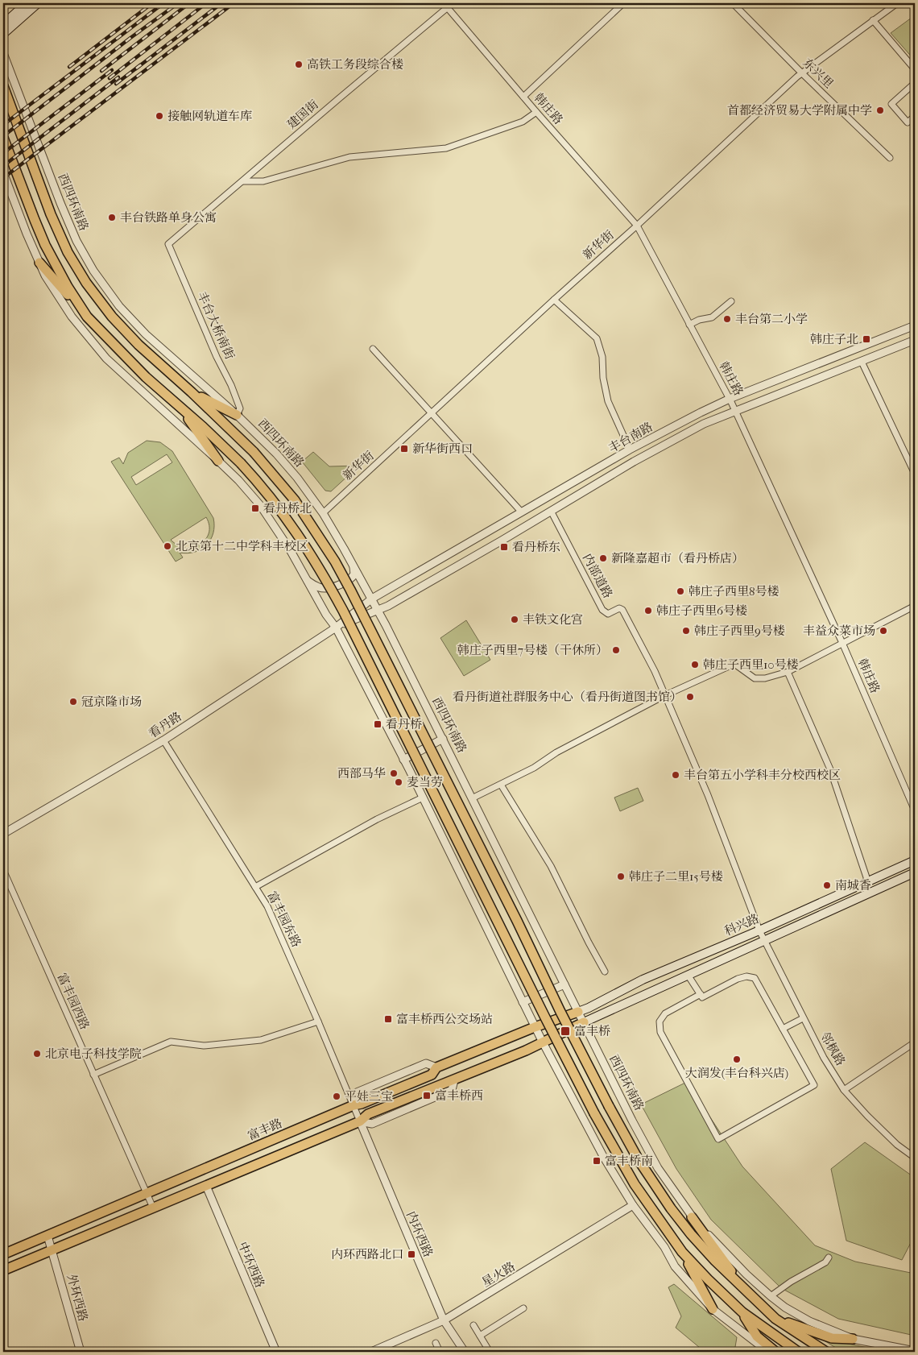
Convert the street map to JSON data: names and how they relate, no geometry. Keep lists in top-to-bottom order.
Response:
{
  "streets": {
    "main road": ["西四环南路", "科兴路", "富丰路"],
    "street": [
      "东兴里",
      "韩庄路",
      "建国街",
      "新华街",
      "丰台大桥南街",
      "丰台南路",
      "内部道路",
      "看丹路",
      "富丰园东路",
      "富丰园西路",
      "邻枫路",
      "内环西路",
      "中环西路",
      "星火路",
      "外环西路"
    ]
  },
  "crossings": [
    ["东兴里", "新华街"],
    ["韩庄路", "建国街"],
    ["韩庄路", "新华街"],
    ["韩庄路", "丰台南路"],
    ["建国街", "丰台大桥南街"],
    ["西四环南路", "新华街"],
    ["西四环南路", "丰台大桥南街"],
    ["西四环南路", "丰台南路"],
    ["西四环南路", "科兴路"],
    ["西四环南路", "富丰路"],
    ["丰台南路", "内部道路"],
    ["丰台南路", "看丹路"],
    ["内部道路", "邻枫路"],
    ["看丹路", "富丰园东路"],
    ["富丰园东路", "富丰路"],
    ["富丰园东路", "内环西路"],
    ["科兴路", "邻枫路"],
    ["科兴路", "富丰路"],
    ["富丰园西路", "富丰路"],
    ["富丰路", "外环西路"],
    ["内环西路", "星火路"]
  ],
  "places": {
    "other": [
      "高铁工务段综合楼",
      "首都经济贸易大学附属中学",
      "接触网轨道车库",
      "丰台铁路单身公寓",
      "丰台第二小学",
      "北京第十二中学科丰校区",
      "新隆嘉超市（看丹桥店）",
      "韩庄子西里8号楼",
      "韩庄子西里6号楼",
      "丰铁文化宫",
      "韩庄子西里9号楼",
      "丰益众菜市场",
      "韩庄子西里7号楼（干休所）",
      "韩庄子西里10号楼",
      "看丹街道社群服务中心（看丹街道图书馆）",
      "冠京隆市场",
      "西部马华",
      "丰台第五小学科丰分校西校区",
      "麦当劳",
      "韩庄子二里15号楼",
      "南城香",
      "北京电子科技学院",
      "大润发(丰台科兴店)",
      "平娃三宝"
    ],
    "transit": [
      "韩庄子北",
      "新华街西口",
      "看丹桥北",
      "看丹桥东",
      "看丹桥",
      "富丰桥西公交场站",
      "富丰桥",
      "富丰桥西",
      "富丰桥南",
      "内环西路北口"
    ]
  }
}
